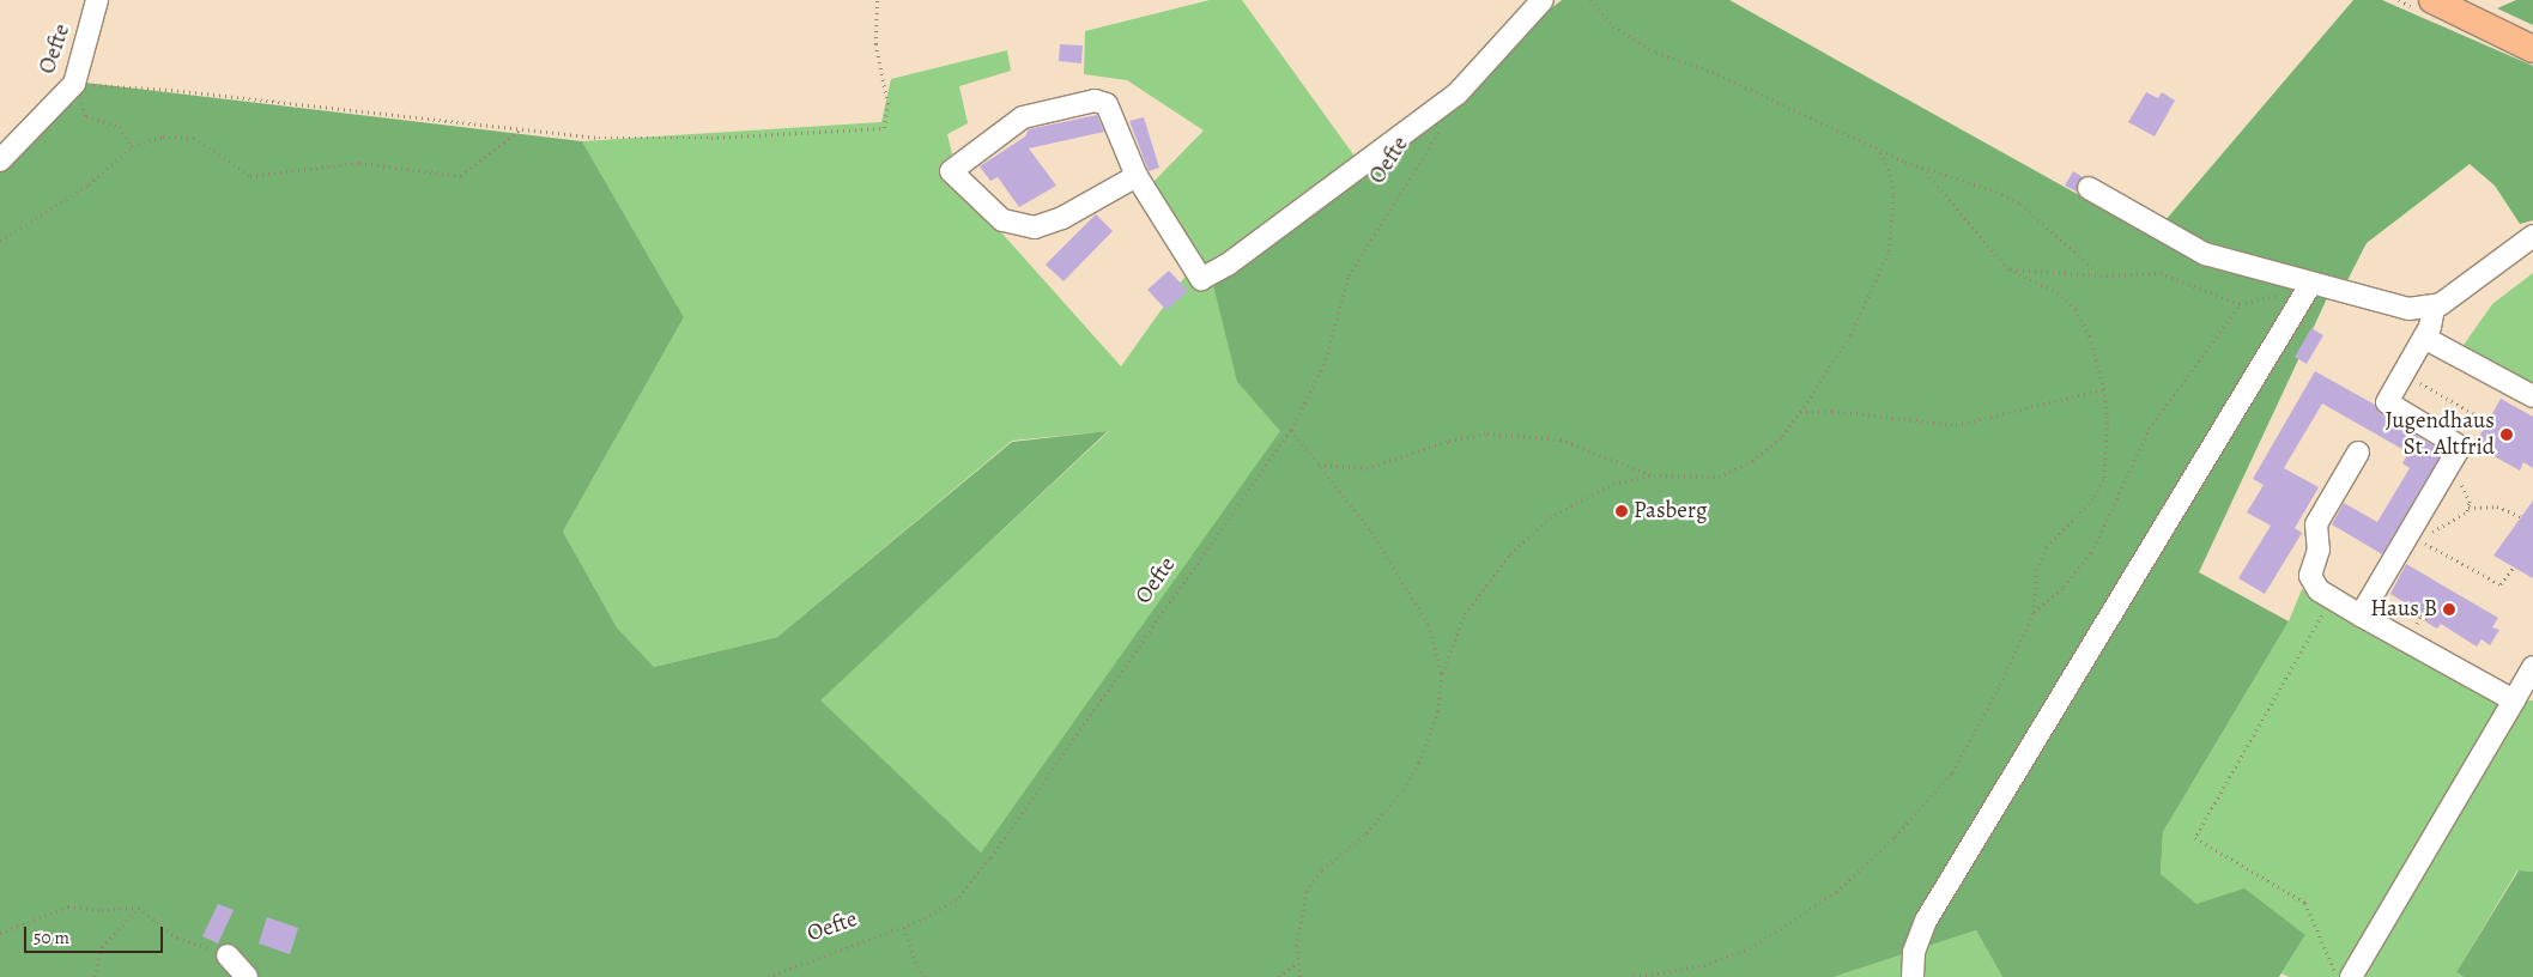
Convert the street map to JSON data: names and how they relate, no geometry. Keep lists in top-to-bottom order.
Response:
{
  "streets": {
    "street": ["Oefte"]
  },
  "places": ["Jugendhaus St. Altfrid", "Pasberg", "Haus B"],
  "scale_bar": "50 m"
}
